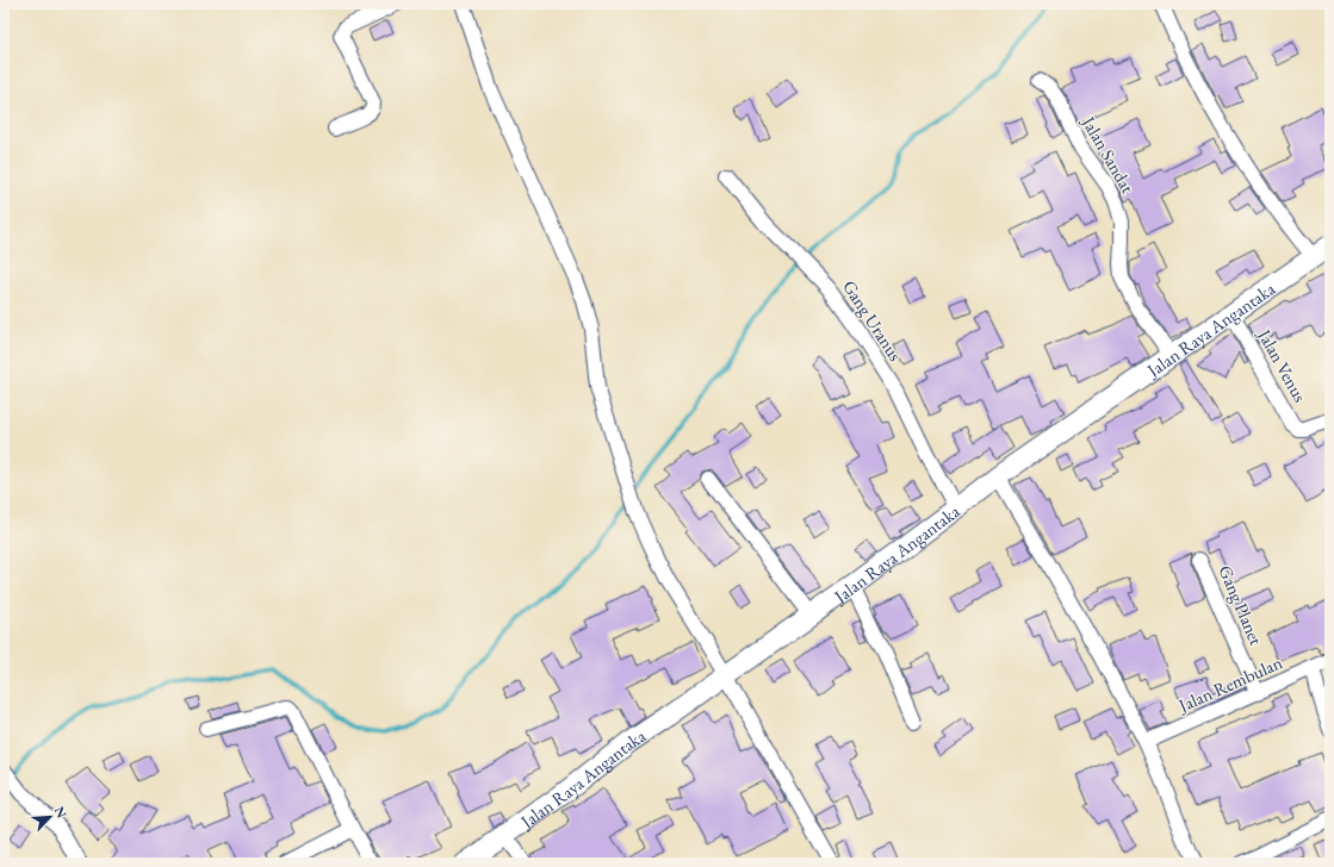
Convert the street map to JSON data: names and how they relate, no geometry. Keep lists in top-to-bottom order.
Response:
{
  "streets": {
    "main road": ["Jalan Raya Angantaka"],
    "street": [
      "Jalan Sandat",
      "Gang Uranus",
      "Jalan Venus",
      "Gang Planet",
      "Jalan Rembulan"
    ]
  },
  "crossings": [
    ["Jalan Sandat", "Jalan Raya Angantaka"],
    ["Gang Uranus", "Jalan Raya Angantaka"],
    ["Jalan Raya Angantaka", "Jalan Venus"],
    ["Gang Planet", "Jalan Rembulan"]
  ],
  "north": "top right"
}
